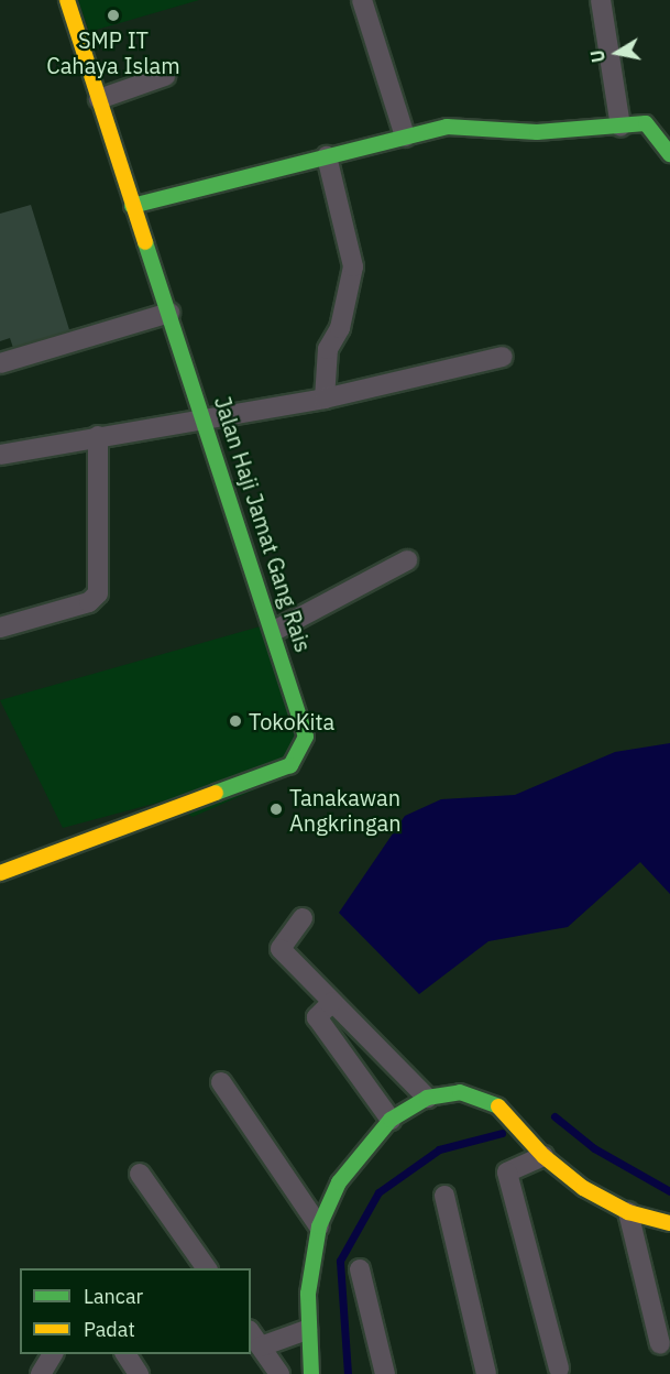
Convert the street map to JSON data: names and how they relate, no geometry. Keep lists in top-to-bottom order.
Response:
{
  "streets": {
    "street": ["Jalan Haji Jamat Gang Rais"]
  },
  "places": ["SMP IT Cahaya Islam", "TokoKita", "Tanakawan Angkringan"],
  "legend": ["Lancar", "Padat"],
  "north": "left"
}
